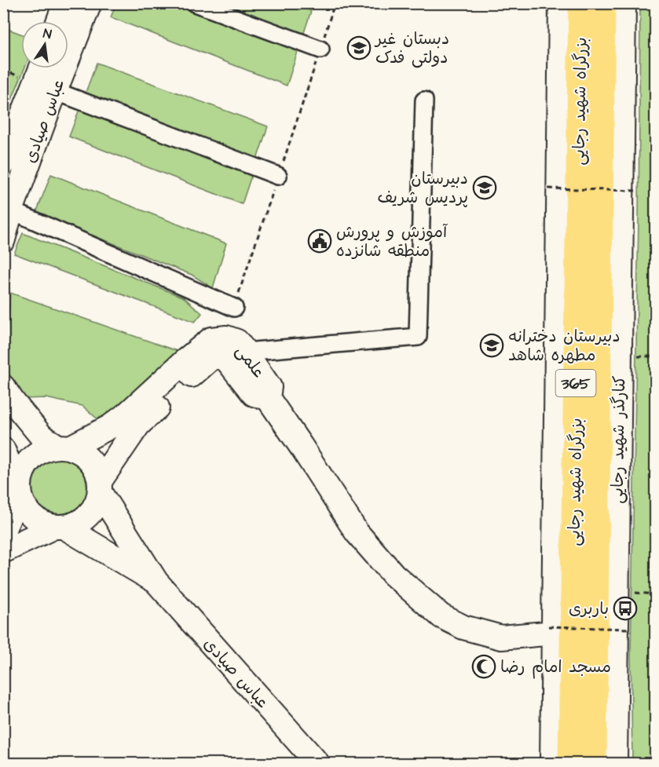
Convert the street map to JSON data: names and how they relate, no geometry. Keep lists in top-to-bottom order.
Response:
{
  "streets": {
    "highway": ["بزرگراه شهید رجایی", "365"],
    "street": ["عباس صیادی", "علمی", "کنارگذر شهید رجایی"]
  },
  "crossings": [
    ["عباس صیادی", "علمی"]
  ],
  "places": {
    "school or university": ["دبستان غیر دولتی فدک", "دبیرستان پردیس شریف", "دبیرستان دخترانه مطهره شاهد"],
    "public building": ["آموزش و پرورش منطقه شانزده"],
    "bus stop": ["باربری"],
    "mosque": ["مسجد امام رضا"]
  },
  "north": "top"
}
